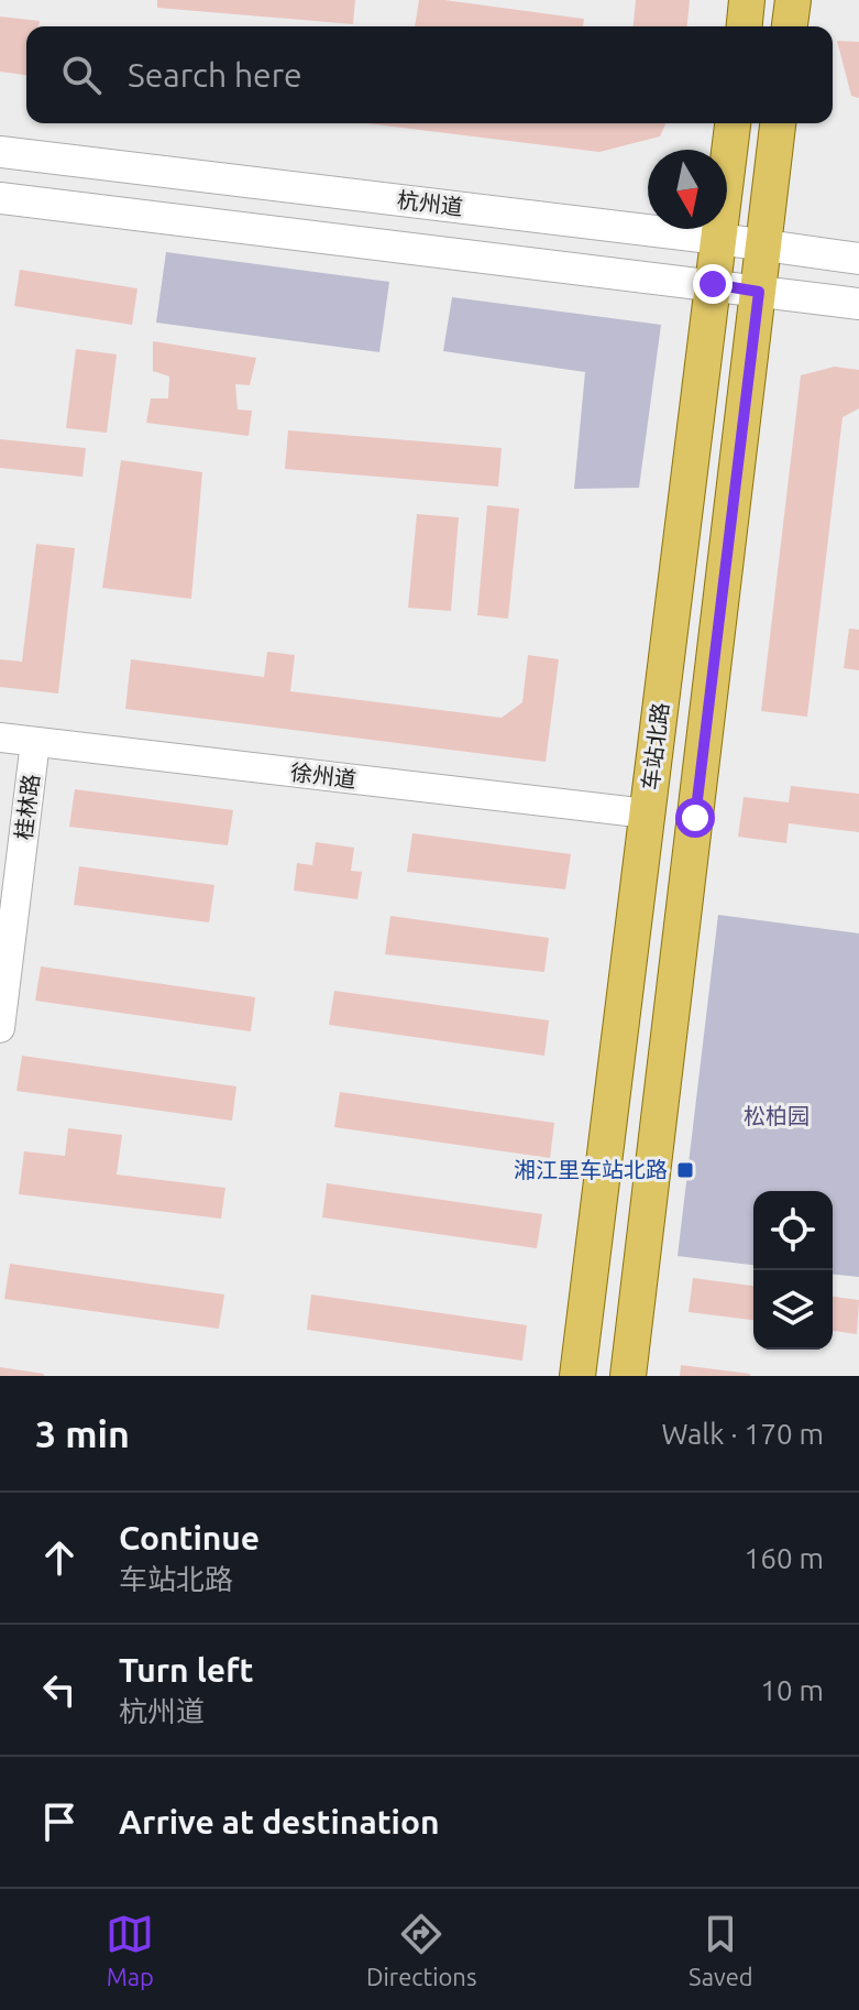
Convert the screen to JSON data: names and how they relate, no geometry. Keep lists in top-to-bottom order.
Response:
{
  "streets": {
    "main road": ["杭州道", "车站北路"],
    "street": ["徐州道", "桂林路"]
  },
  "crossings": [
    ["杭州道", "车站北路"],
    ["车站北路", "徐州道"],
    ["徐州道", "桂林路"]
  ],
  "parks": ["松柏园"],
  "places": {
    "transit": ["湘江里车站北路"]
  },
  "north": "bottom",
  "page": {
    "search": "Search here",
    "heading": ["3 min", "Walk · 170 m"],
    "list": [
      ["Continue", "车站北路", "160 m"],
      ["Turn left", "杭州道", "10 m"],
      "Arrive at destination"
    ],
    "nav": ["Map", "Directions", "Saved"]
  }
}
